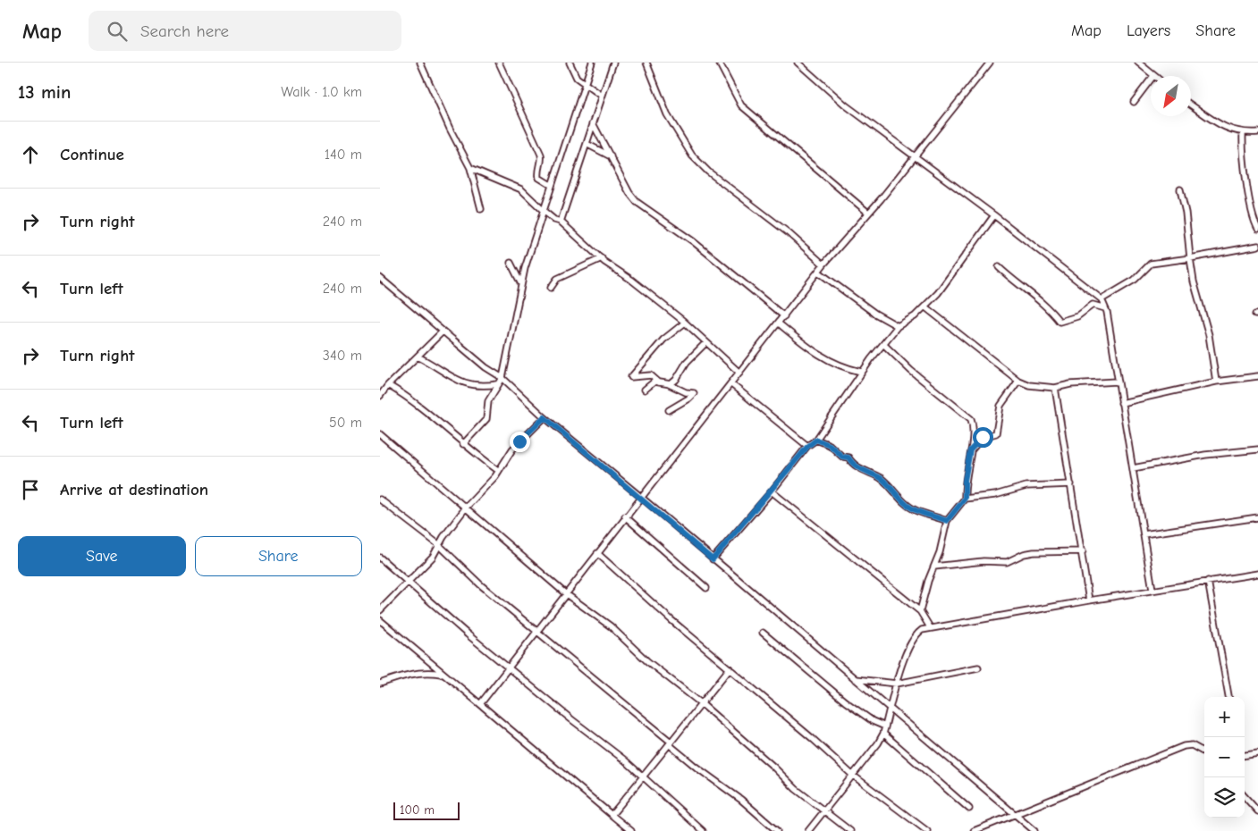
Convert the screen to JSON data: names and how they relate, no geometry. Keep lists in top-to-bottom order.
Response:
{
  "scale_bar": "100 m",
  "north": "bottom left",
  "page": {
    "header": "Map",
    "search": "Search here",
    "nav": ["Map", "Layers", "Share"],
    "heading": ["13 min", "Walk · 1.0 km"],
    "list": [
      ["Continue", "140 m"],
      ["Turn right", "240 m"],
      ["Turn left", "240 m"],
      ["Turn right", "340 m"],
      ["Turn left", "50 m"],
      "Arrive at destination"
    ],
    "buttons": ["Save", "Share"],
    "map_buttons": ["+", "−"],
    "scale": "100 m"
  }
}
